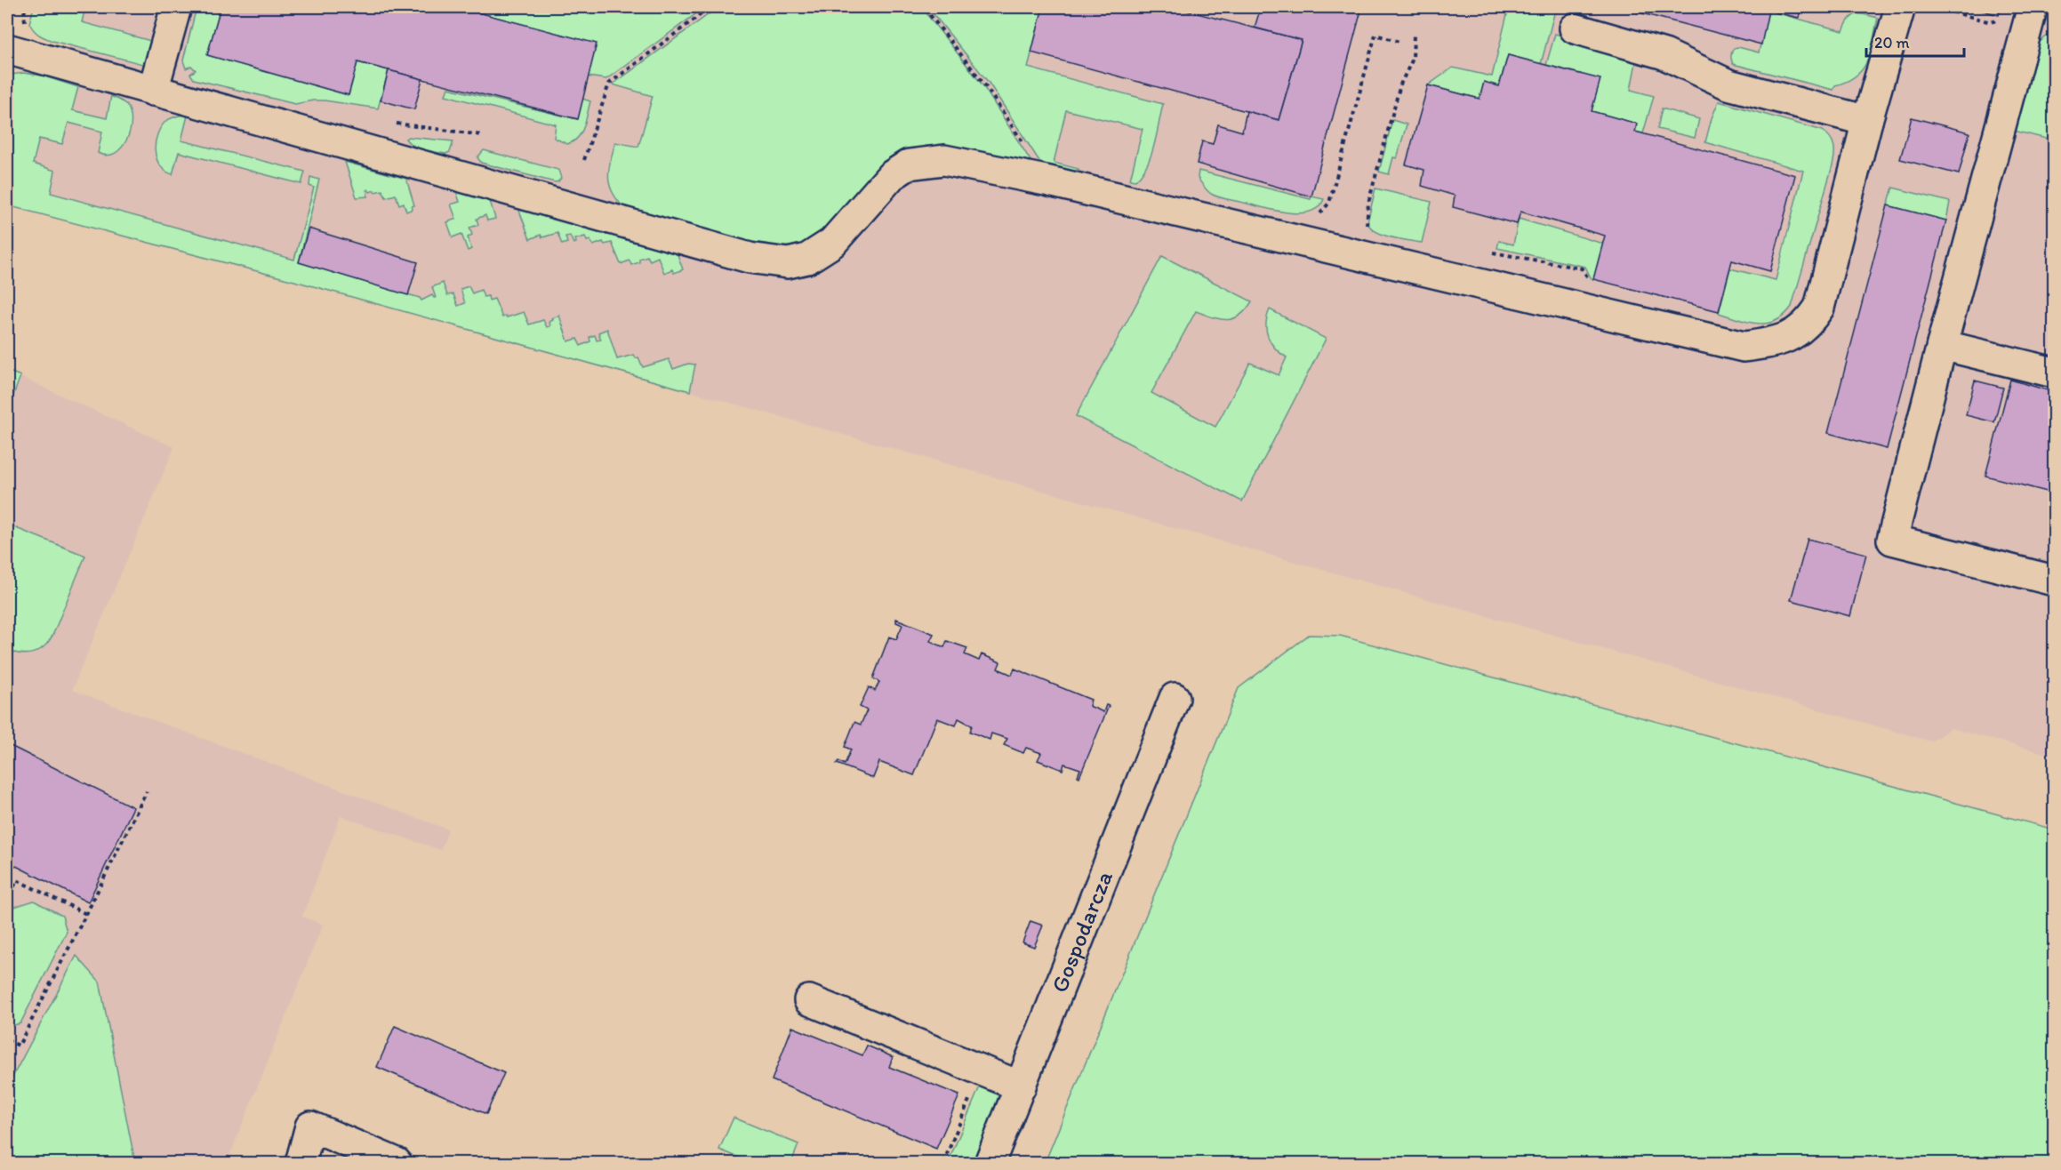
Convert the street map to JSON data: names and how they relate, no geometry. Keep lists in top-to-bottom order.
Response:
{
  "streets": {
    "street": ["Gospodarcza"]
  },
  "scale_bar": "20 m"
}
